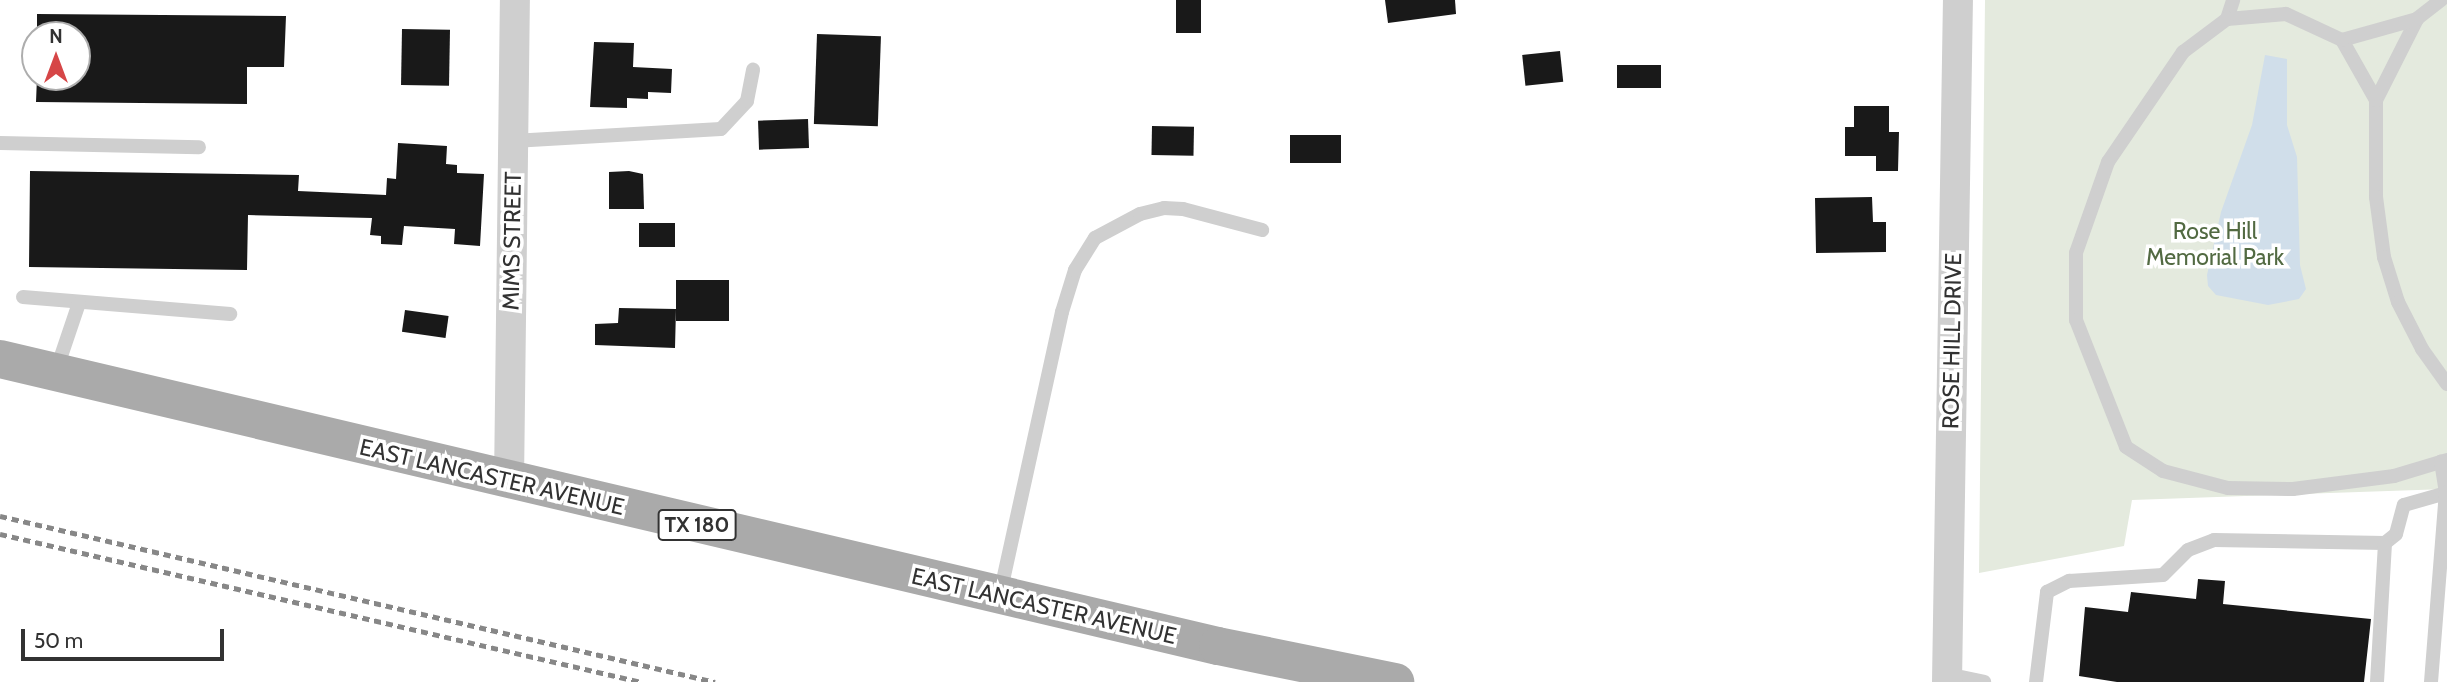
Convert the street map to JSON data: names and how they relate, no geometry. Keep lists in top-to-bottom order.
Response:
{
  "streets": {
    "main road": ["EAST LANCASTER AVENUE", "TX 180"],
    "street": ["MIMS STREET", "ROSE HILL DRIVE"]
  },
  "crossings": [
    ["MIMS STREET", "EAST LANCASTER AVENUE"]
  ],
  "parks": ["Rose Hill Memorial Park"],
  "scale_bar": "50 m",
  "north": "top"
}
